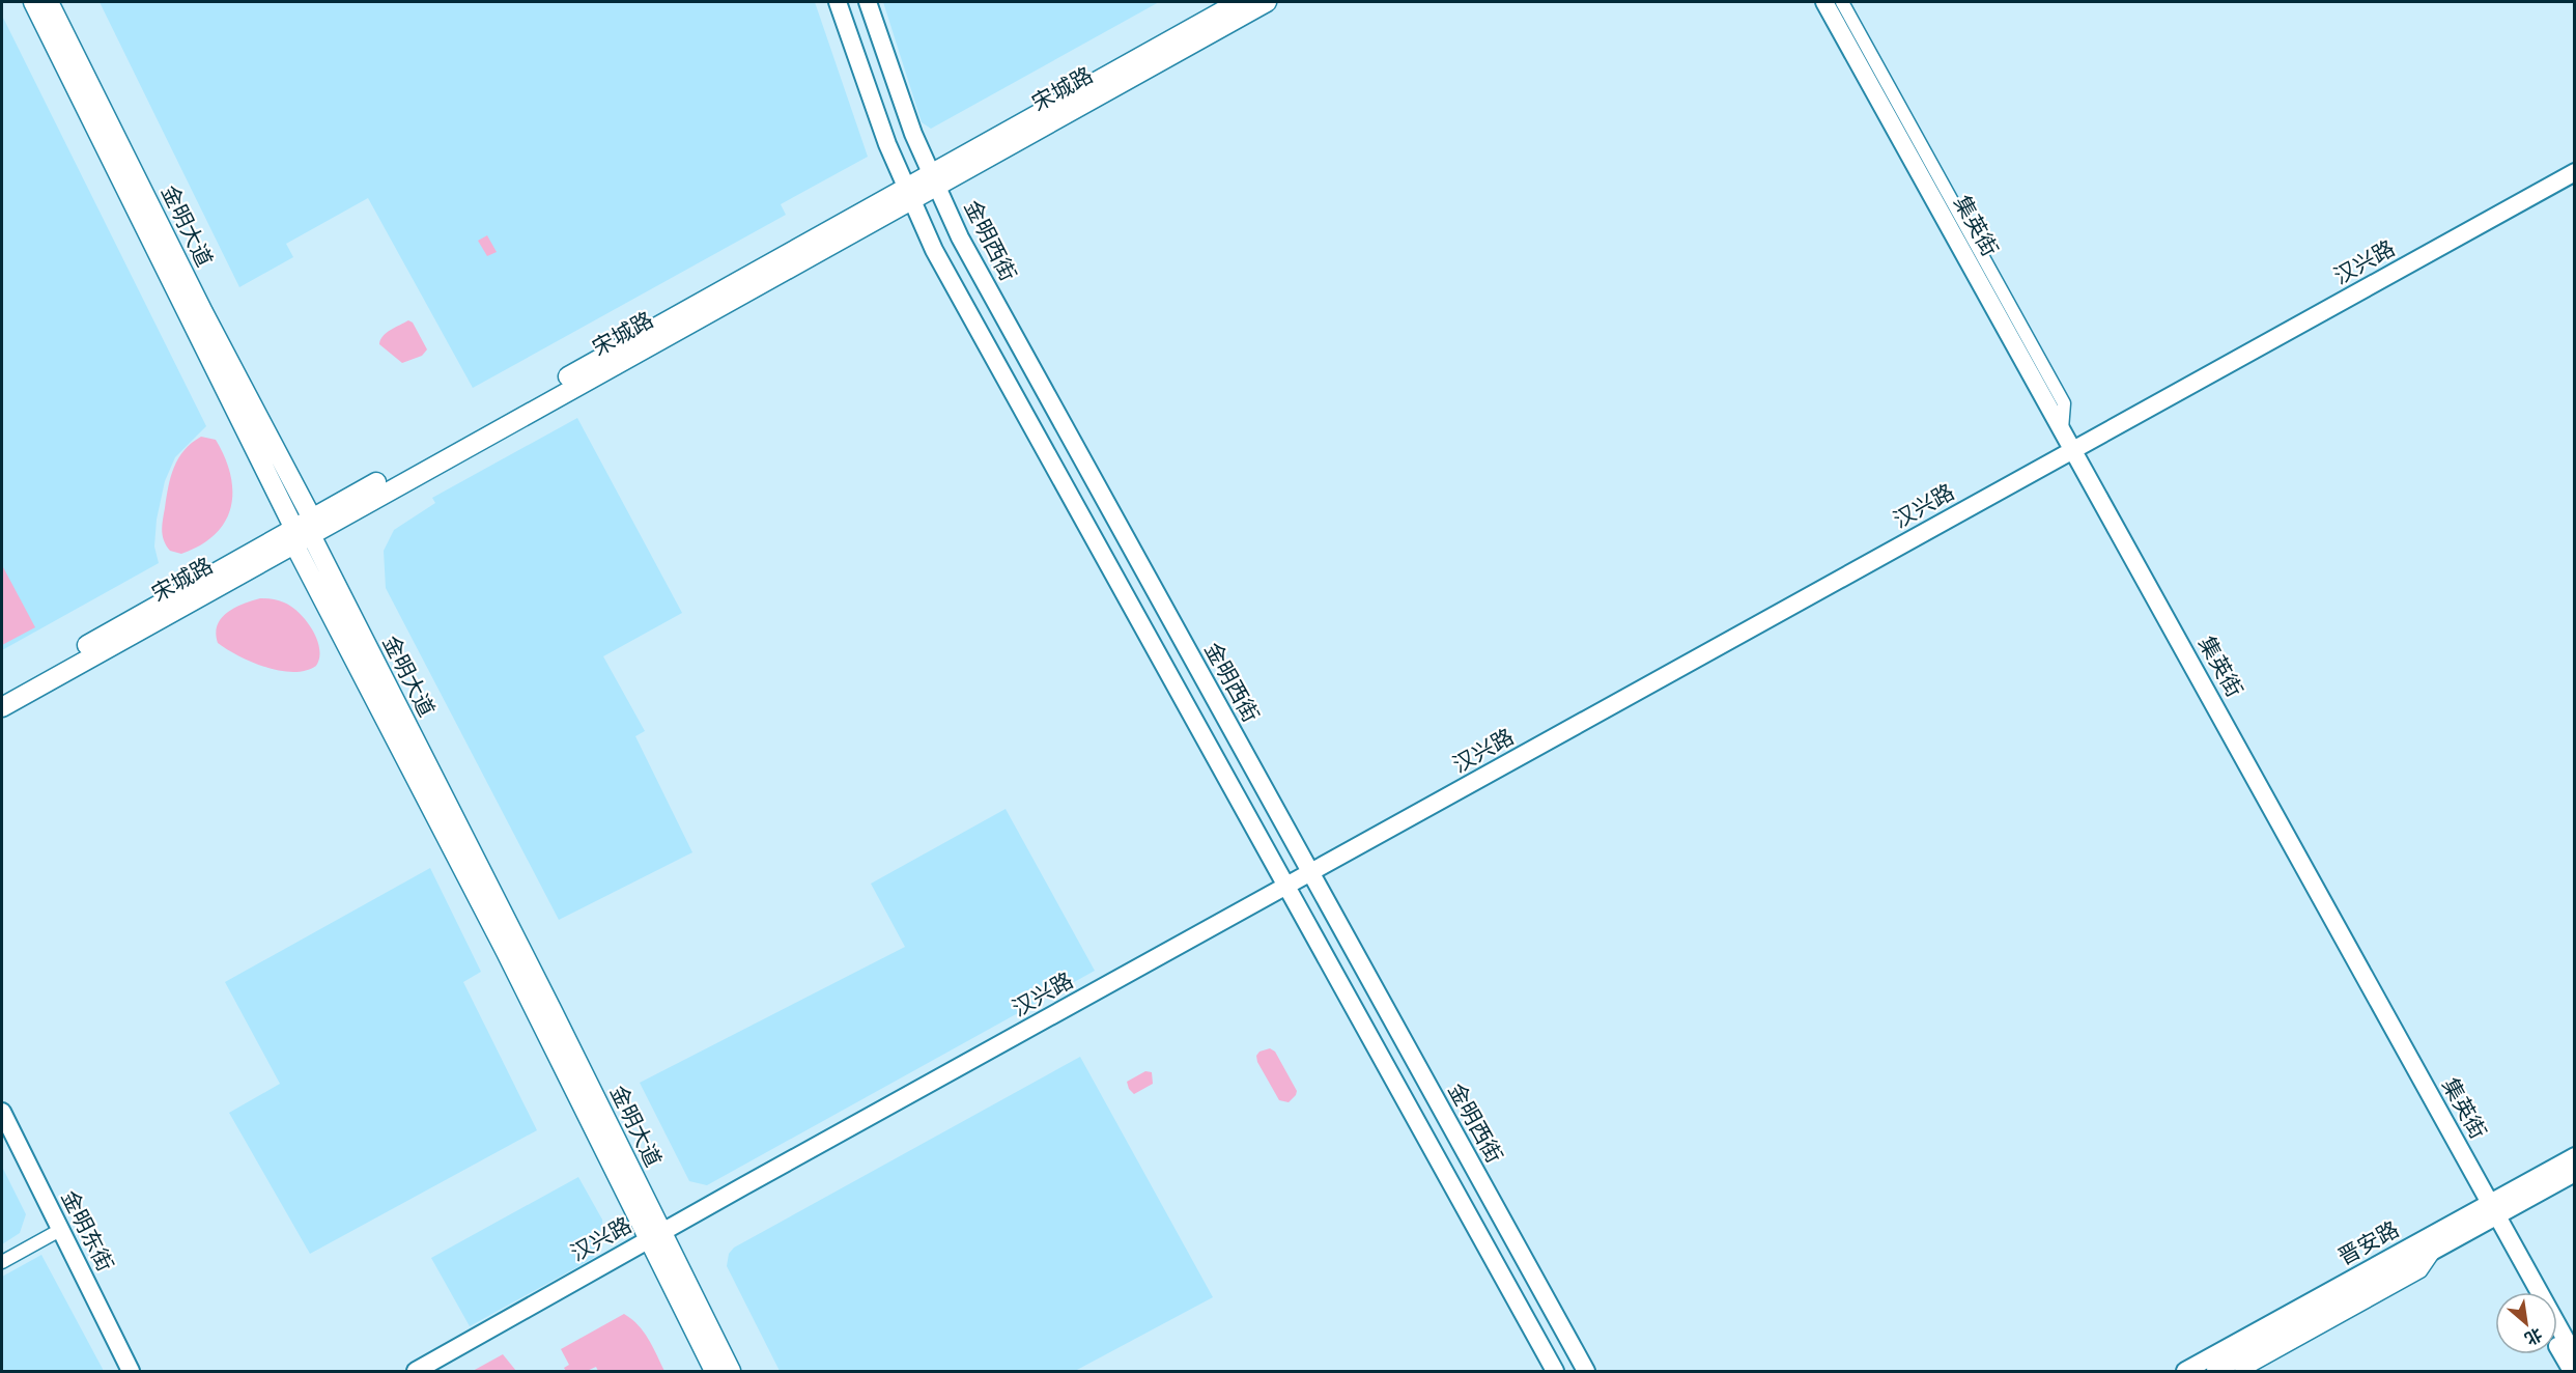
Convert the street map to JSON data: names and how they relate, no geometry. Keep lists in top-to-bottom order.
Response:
{
  "streets": {
    "main road": ["宋城路", "金明大道"],
    "street": [
      "集英街",
      "金明西街",
      "汉兴路",
      "金明东街",
      "晋安路"
    ]
  },
  "crossings": [
    ["宋城路", "金明大道"],
    ["宋城路", "金明西街"],
    ["金明大道", "汉兴路"],
    ["集英街", "汉兴路"],
    ["集英街", "晋安路"],
    ["金明西街", "汉兴路"]
  ],
  "north": "bottom right"
}
